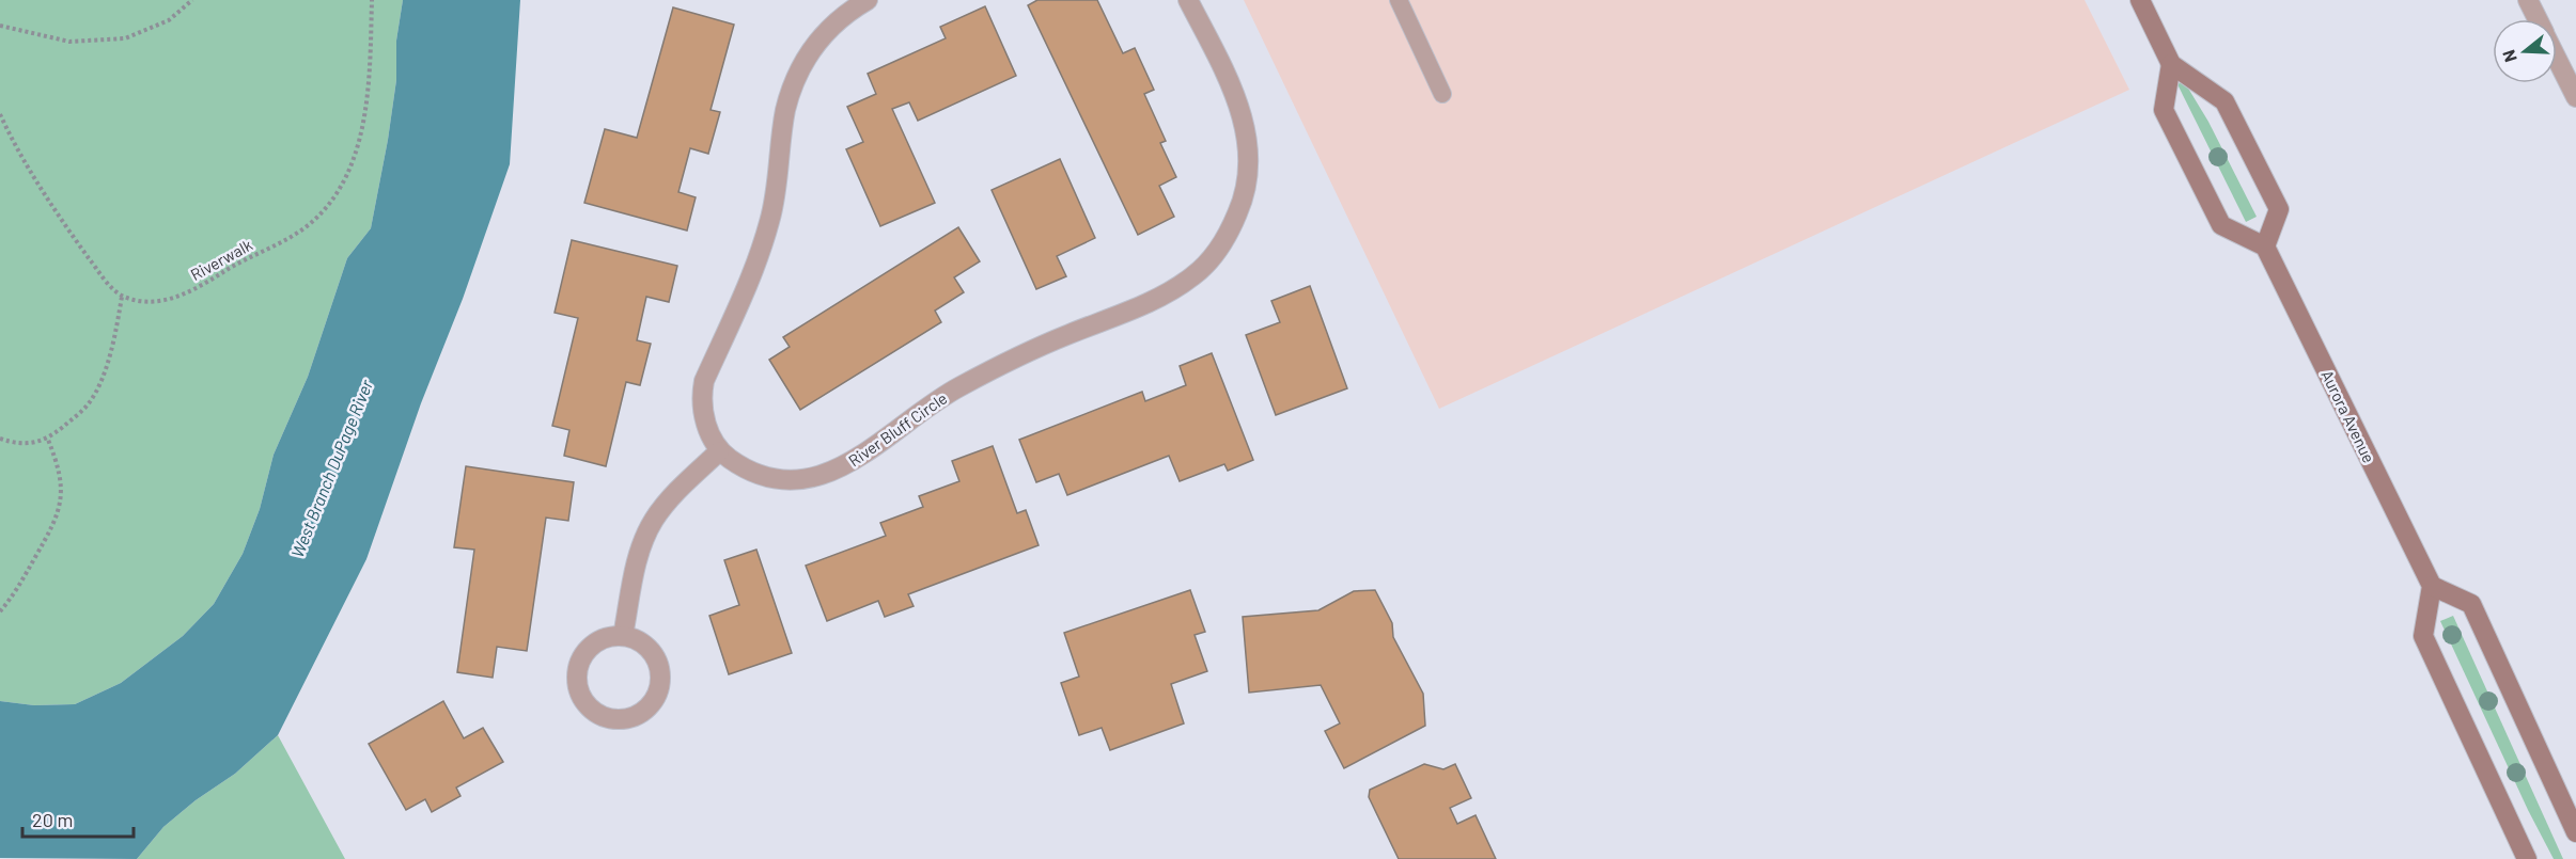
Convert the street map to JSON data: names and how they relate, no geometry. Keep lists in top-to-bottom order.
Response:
{
  "streets": {
    "main road": ["Aurora Avenue"],
    "street": ["River Bluff Circle"],
    "path": ["Riverwalk"]
  },
  "water": ["West Branch DuPage River"],
  "scale_bar": "20 m",
  "north": "left"
}
